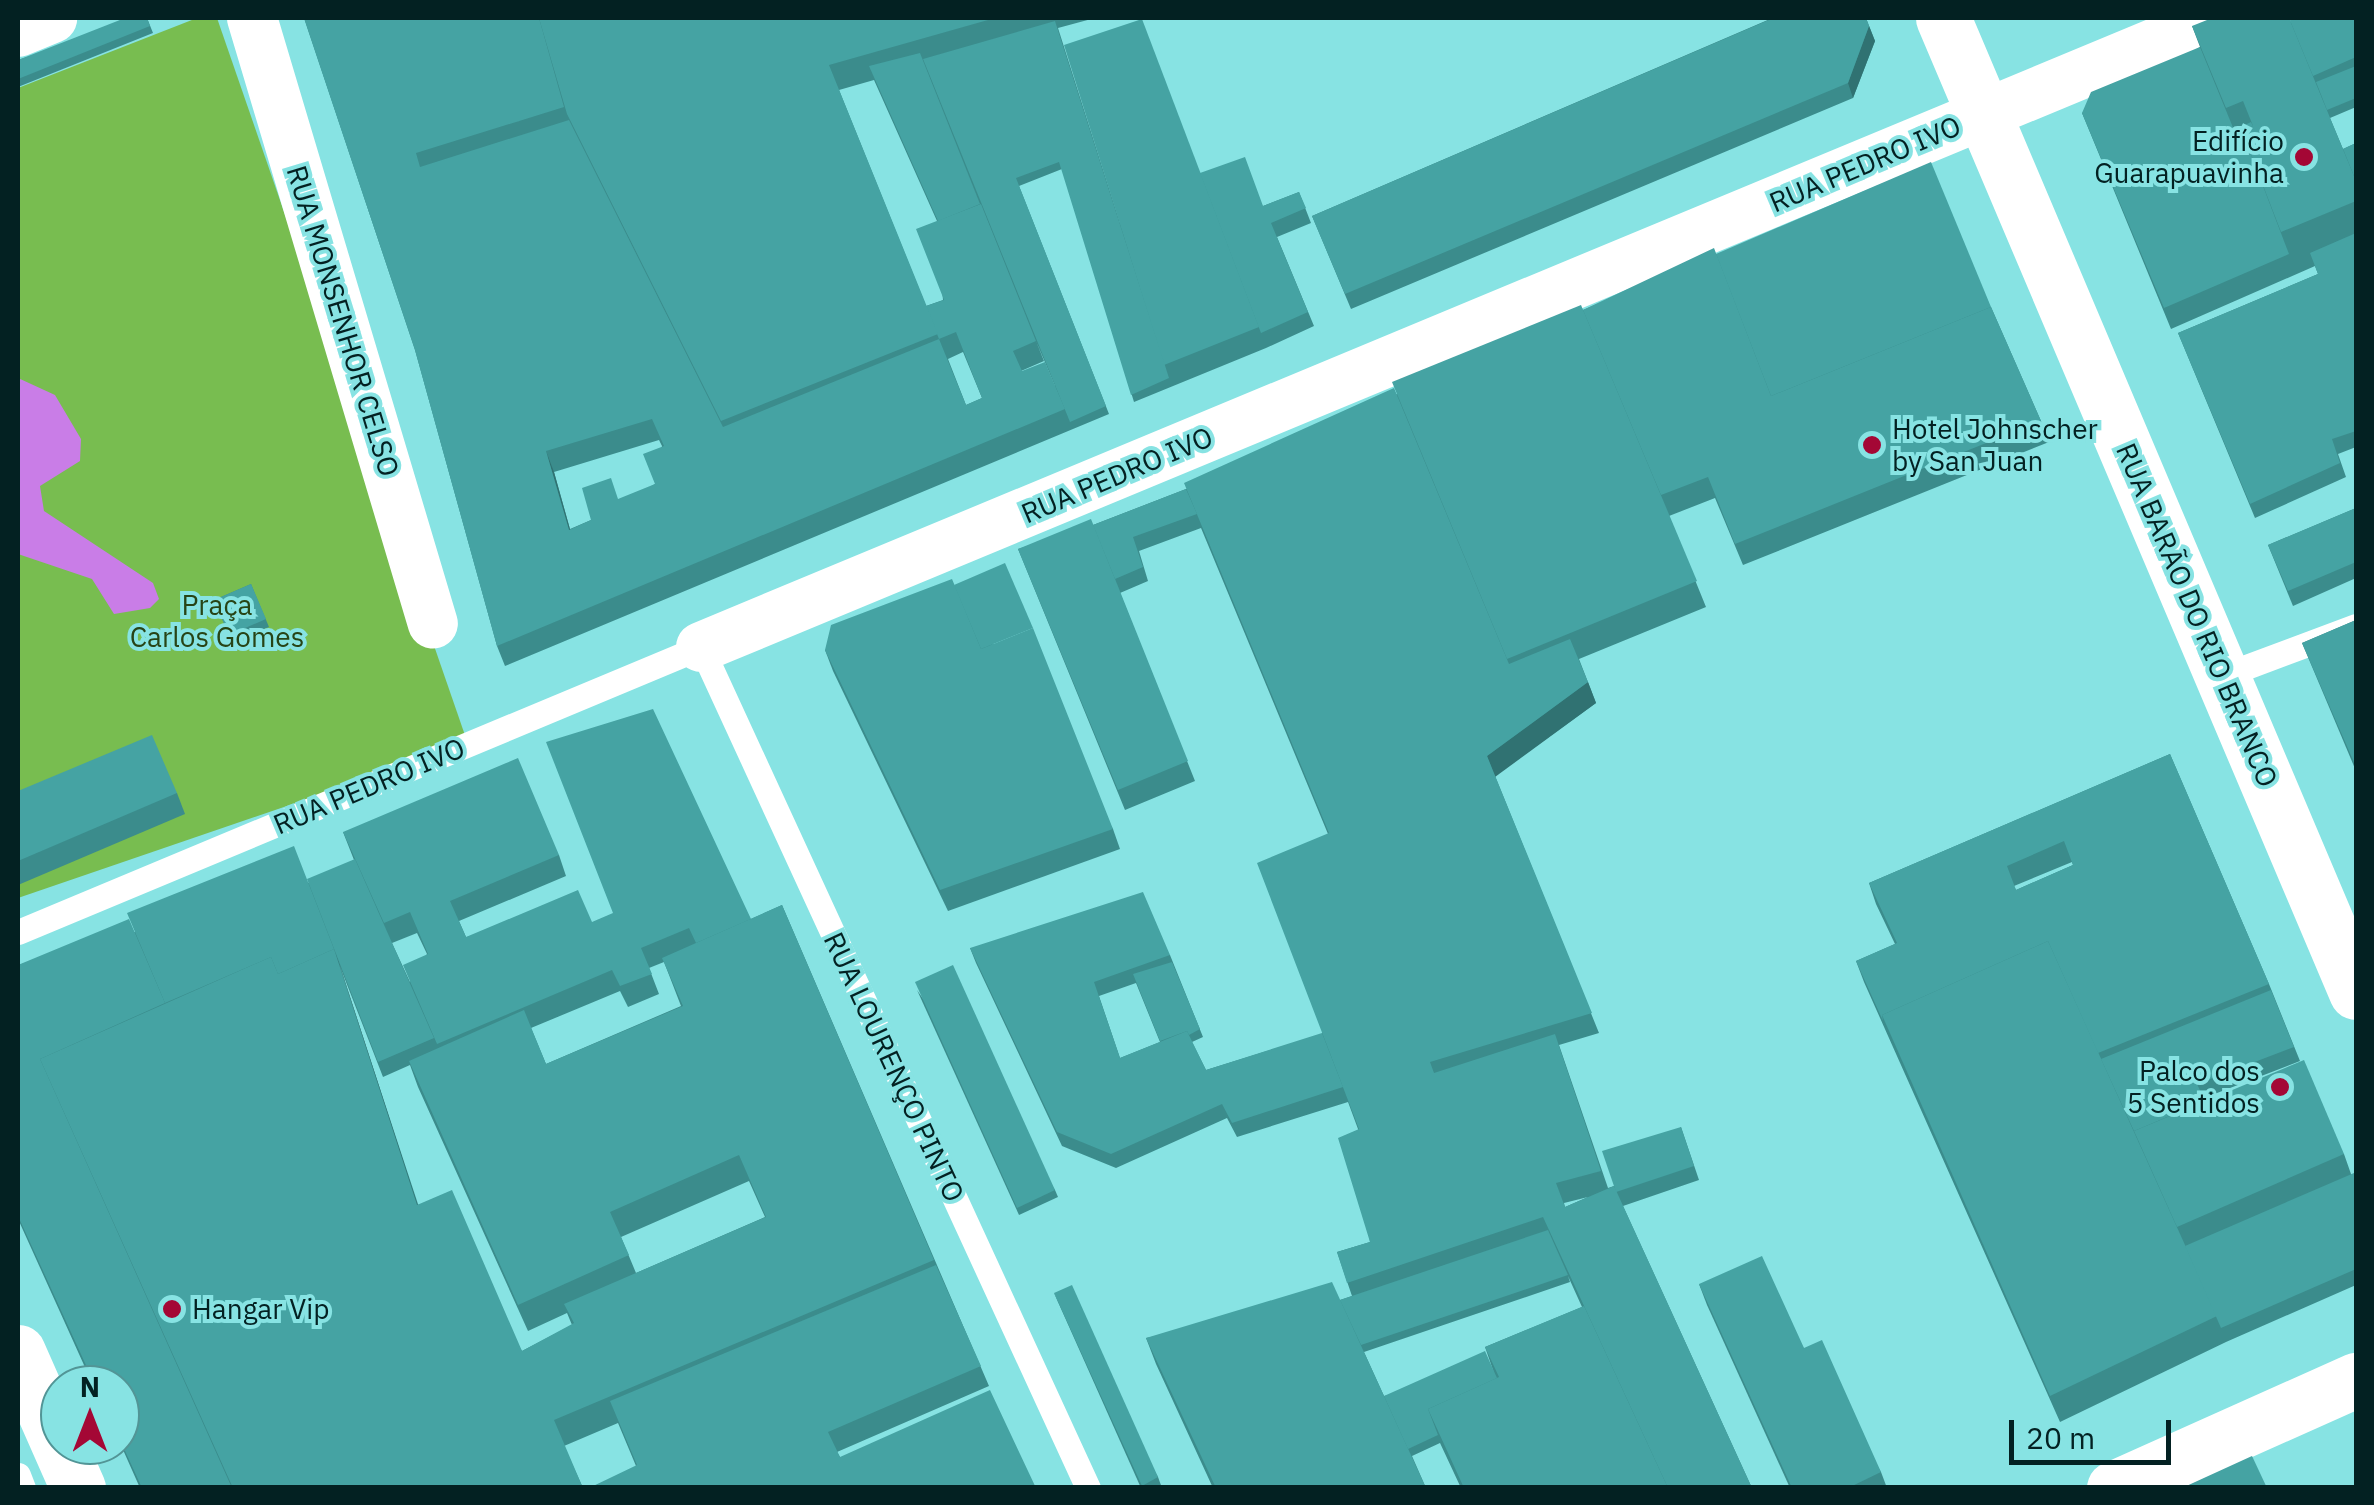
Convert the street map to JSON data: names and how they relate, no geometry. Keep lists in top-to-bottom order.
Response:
{
  "streets": {
    "street": ["RUA PEDRO IVO", "RUA MONSENHOR CELSO", "RUA BARÃO DO RIO BRANCO"],
    "lane": ["RUA LOURENÇO PINTO"]
  },
  "crossings": [
    ["RUA PEDRO IVO", "RUA BARÃO DO RIO BRANCO"],
    ["RUA PEDRO IVO", "RUA LOURENÇO PINTO"]
  ],
  "parks": ["Praça Carlos Gomes"],
  "places": [
    "Edifício Guarapuavinha",
    "Hotel Johnscher by San Juan",
    "Palco dos 5 Sentidos",
    "Hangar Vip"
  ],
  "scale_bar": "20 m",
  "north": "top"
}
